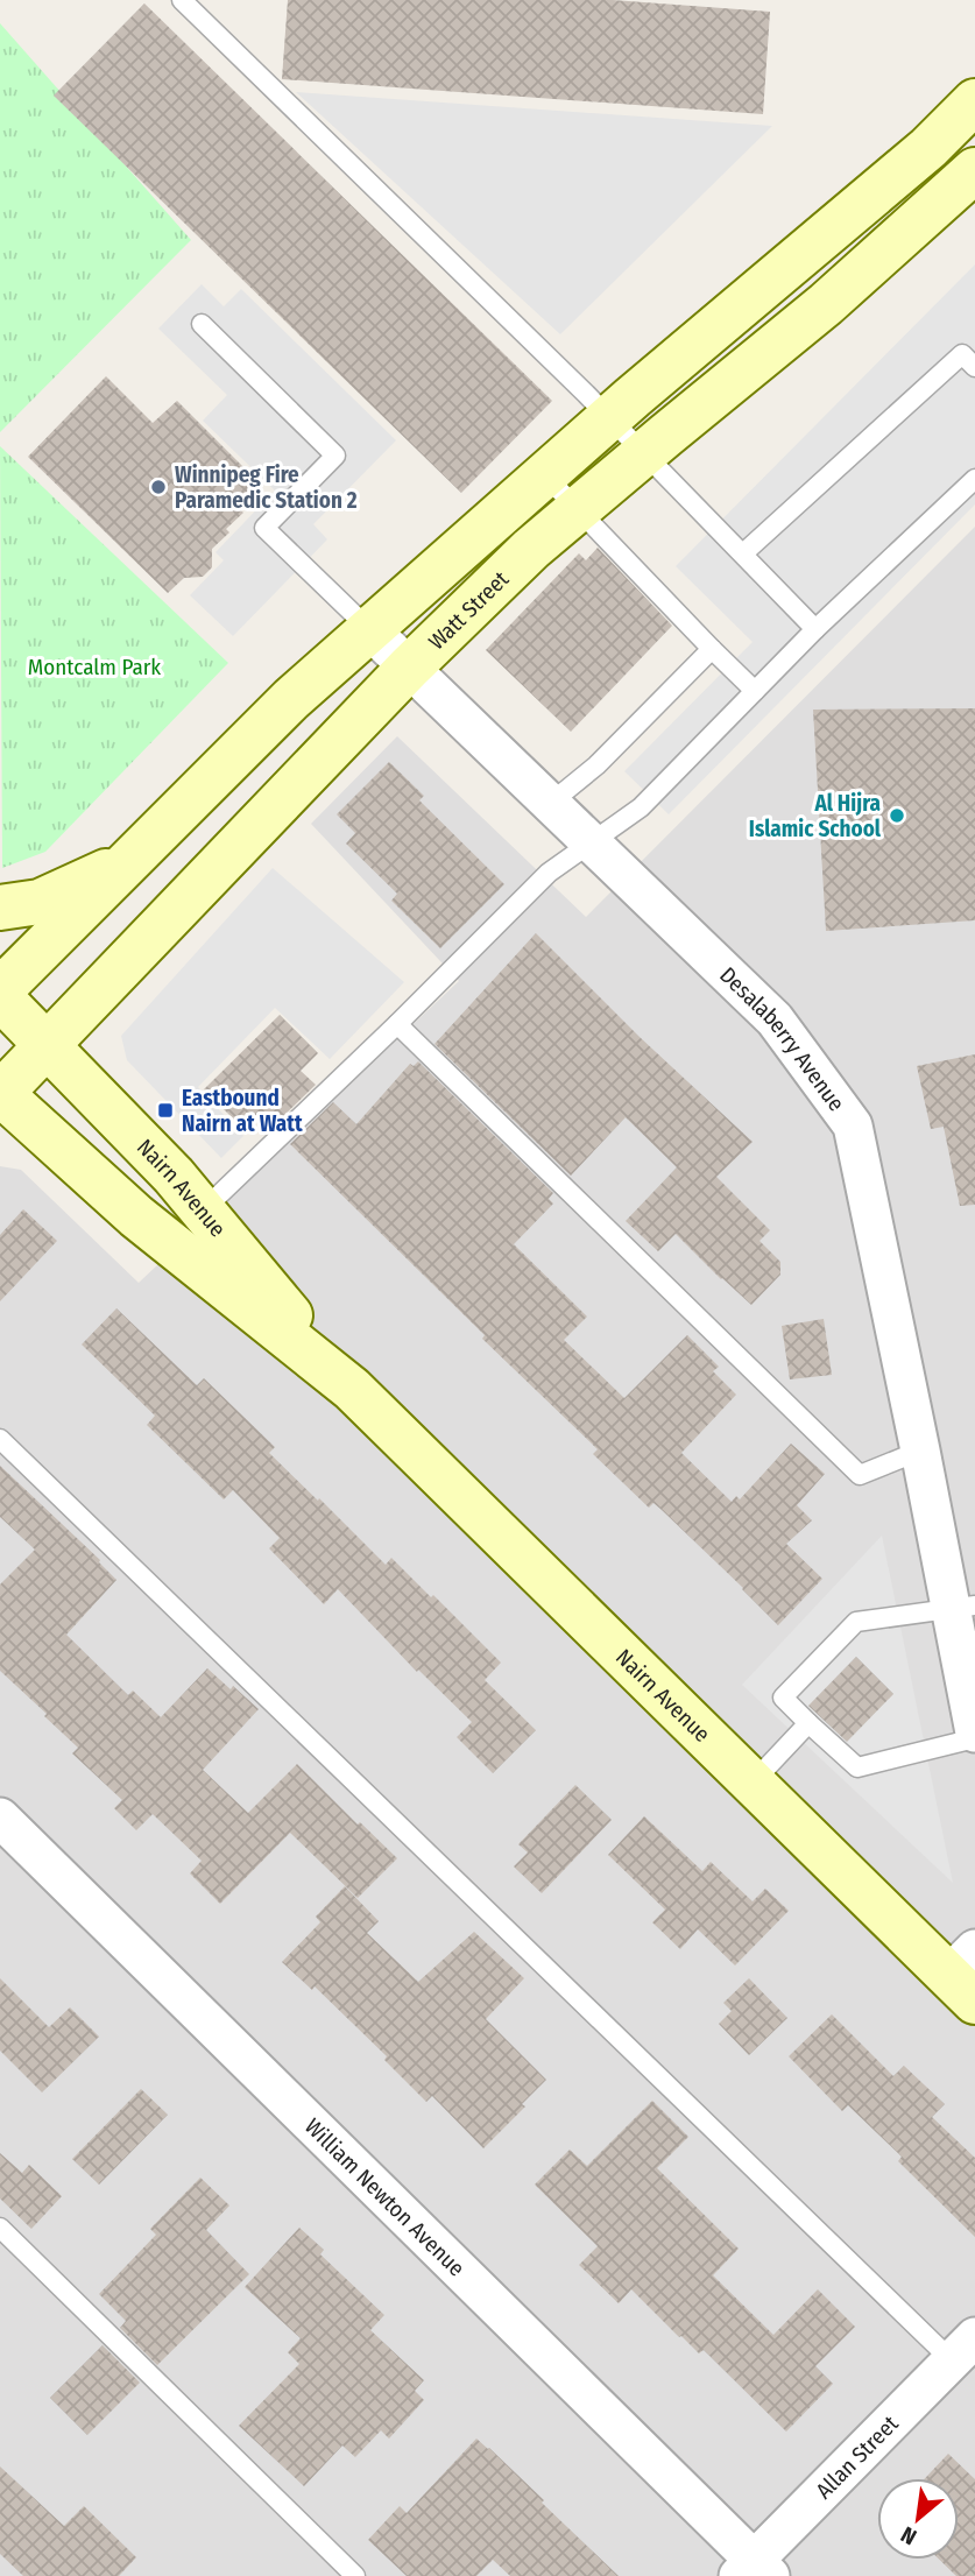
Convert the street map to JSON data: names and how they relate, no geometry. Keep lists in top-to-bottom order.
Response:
{
  "streets": {
    "main road": ["Watt Street", "Nairn Avenue"],
    "street": ["Desalaberry Avenue", "William Newton Avenue", "Allan Street"]
  },
  "crossings": [
    ["Watt Street", "Desalaberry Avenue"],
    ["Watt Street", "Nairn Avenue"],
    ["William Newton Avenue", "Allan Street"]
  ],
  "parks": ["Montcalm Park"],
  "places": {
    "other": ["Winnipeg Fire Paramedic Station 2", "Al Hijra Islamic School"],
    "transit": ["Eastbound Nairn at Watt"]
  },
  "north": "bottom left"
}
